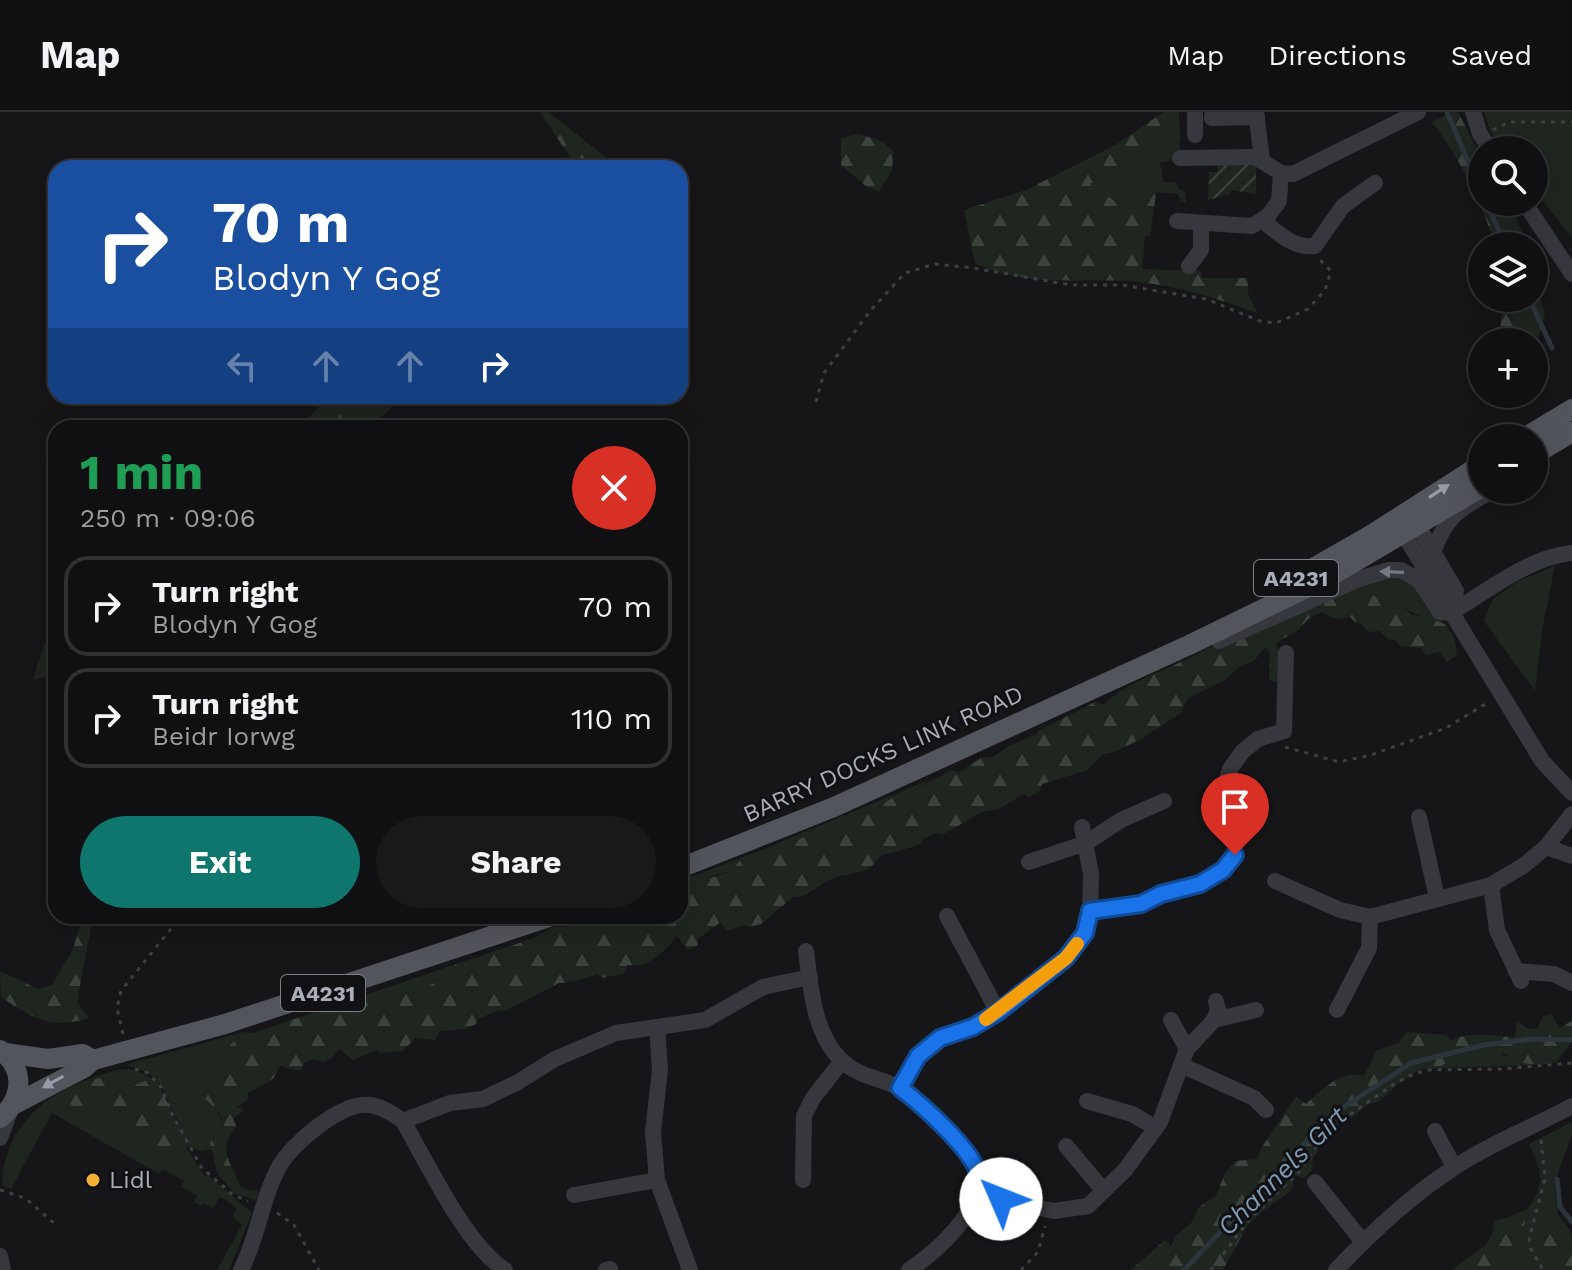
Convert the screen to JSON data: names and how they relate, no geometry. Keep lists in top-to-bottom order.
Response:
{
  "streets": {
    "main road": ["A4231", "BARRY DOCKS LINK ROAD"]
  },
  "water": ["Channels Girt"],
  "places": ["Lidl"],
  "page": {
    "header": "Map",
    "nav": ["Map", "Directions", "Saved"],
    "map_buttons": ["+", "−"],
    "turn": ["70 m", "Blodyn Y Gog"],
    "heading": ["1 min", "250 m · 09:06"],
    "list": [
      {
        "name": "Turn right",
        "note": "Blodyn Y Gog",
        "value": "70 m"
      },
      {
        "name": "Turn right",
        "note": "Beidr Iorwg",
        "value": "110 m"
      }
    ],
    "buttons": ["Exit", "Share"]
  }
}
